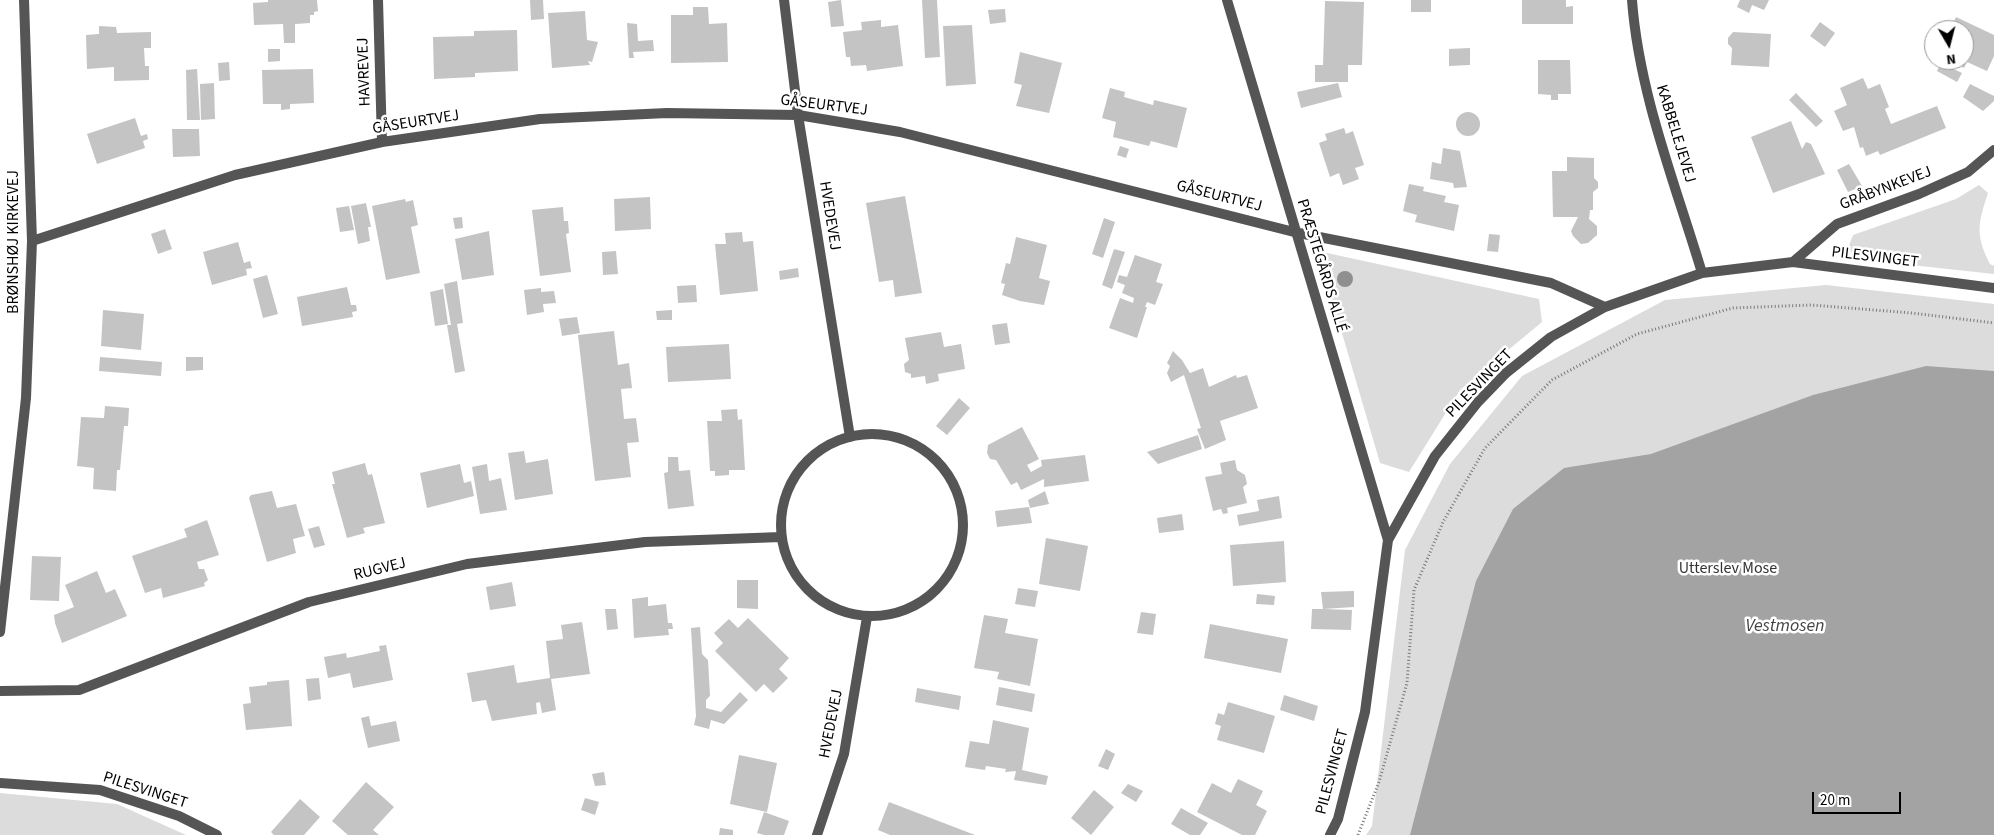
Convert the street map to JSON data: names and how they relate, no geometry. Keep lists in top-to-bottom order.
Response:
{
  "streets": {
    "street": [
      "HAVREVEJ",
      "GÅSEURTVEJ",
      "KABBELEJEVEJ",
      "GRÅBYNKEVEJ",
      "HVEDEVEJ",
      "BRØNSHØJ KIRKEVEJ",
      "PILESVINGET",
      "PRÆSTEGÅRDS ALLÉ",
      "RUGVEJ"
    ]
  },
  "crossings": [
    ["HAVREVEJ", "GÅSEURTVEJ"],
    ["GÅSEURTVEJ", "HVEDEVEJ"],
    ["GÅSEURTVEJ", "BRØNSHØJ KIRKEVEJ"],
    ["GÅSEURTVEJ", "PILESVINGET"],
    ["GÅSEURTVEJ", "PRÆSTEGÅRDS ALLÉ"],
    ["KABBELEJEVEJ", "PILESVINGET"],
    ["GRÅBYNKEVEJ", "PILESVINGET"],
    ["PILESVINGET", "PRÆSTEGÅRDS ALLÉ"]
  ],
  "water": ["Vestmosen"],
  "parks": ["Utterslev Mose"],
  "scale_bar": "20 m",
  "north": "bottom"
}
